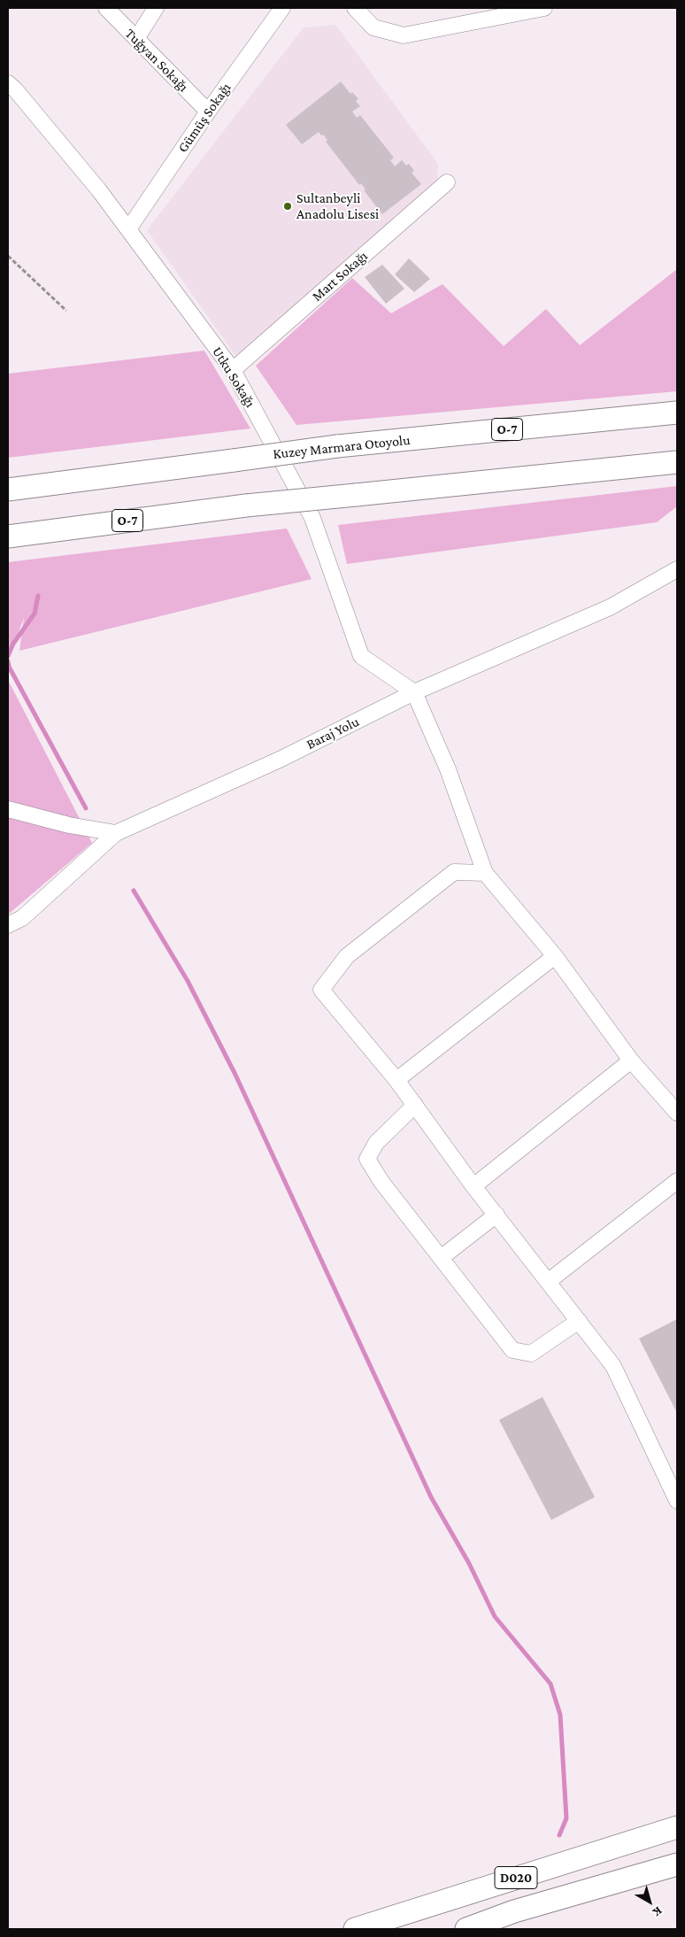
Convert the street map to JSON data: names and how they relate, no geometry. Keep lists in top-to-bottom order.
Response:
{
  "streets": {
    "highway": ["O-7", "Kuzey Marmara Otoyolu", "D020"],
    "street": [
      "Tuğyan Sokağı",
      "Gümüş Sokağı",
      "Mart Sokağı",
      "Utku Sokağı",
      "Baraj Yolu"
    ]
  },
  "crossings": [
    ["Tuğyan Sokağı", "Gümüş Sokağı"],
    ["Gümüş Sokağı", "Utku Sokağı"],
    ["Mart Sokağı", "Utku Sokağı"],
    ["Utku Sokağı", "Baraj Yolu"]
  ],
  "places": ["Sultanbeyli Anadolu Lisesi"],
  "north": "bottom right"
}
